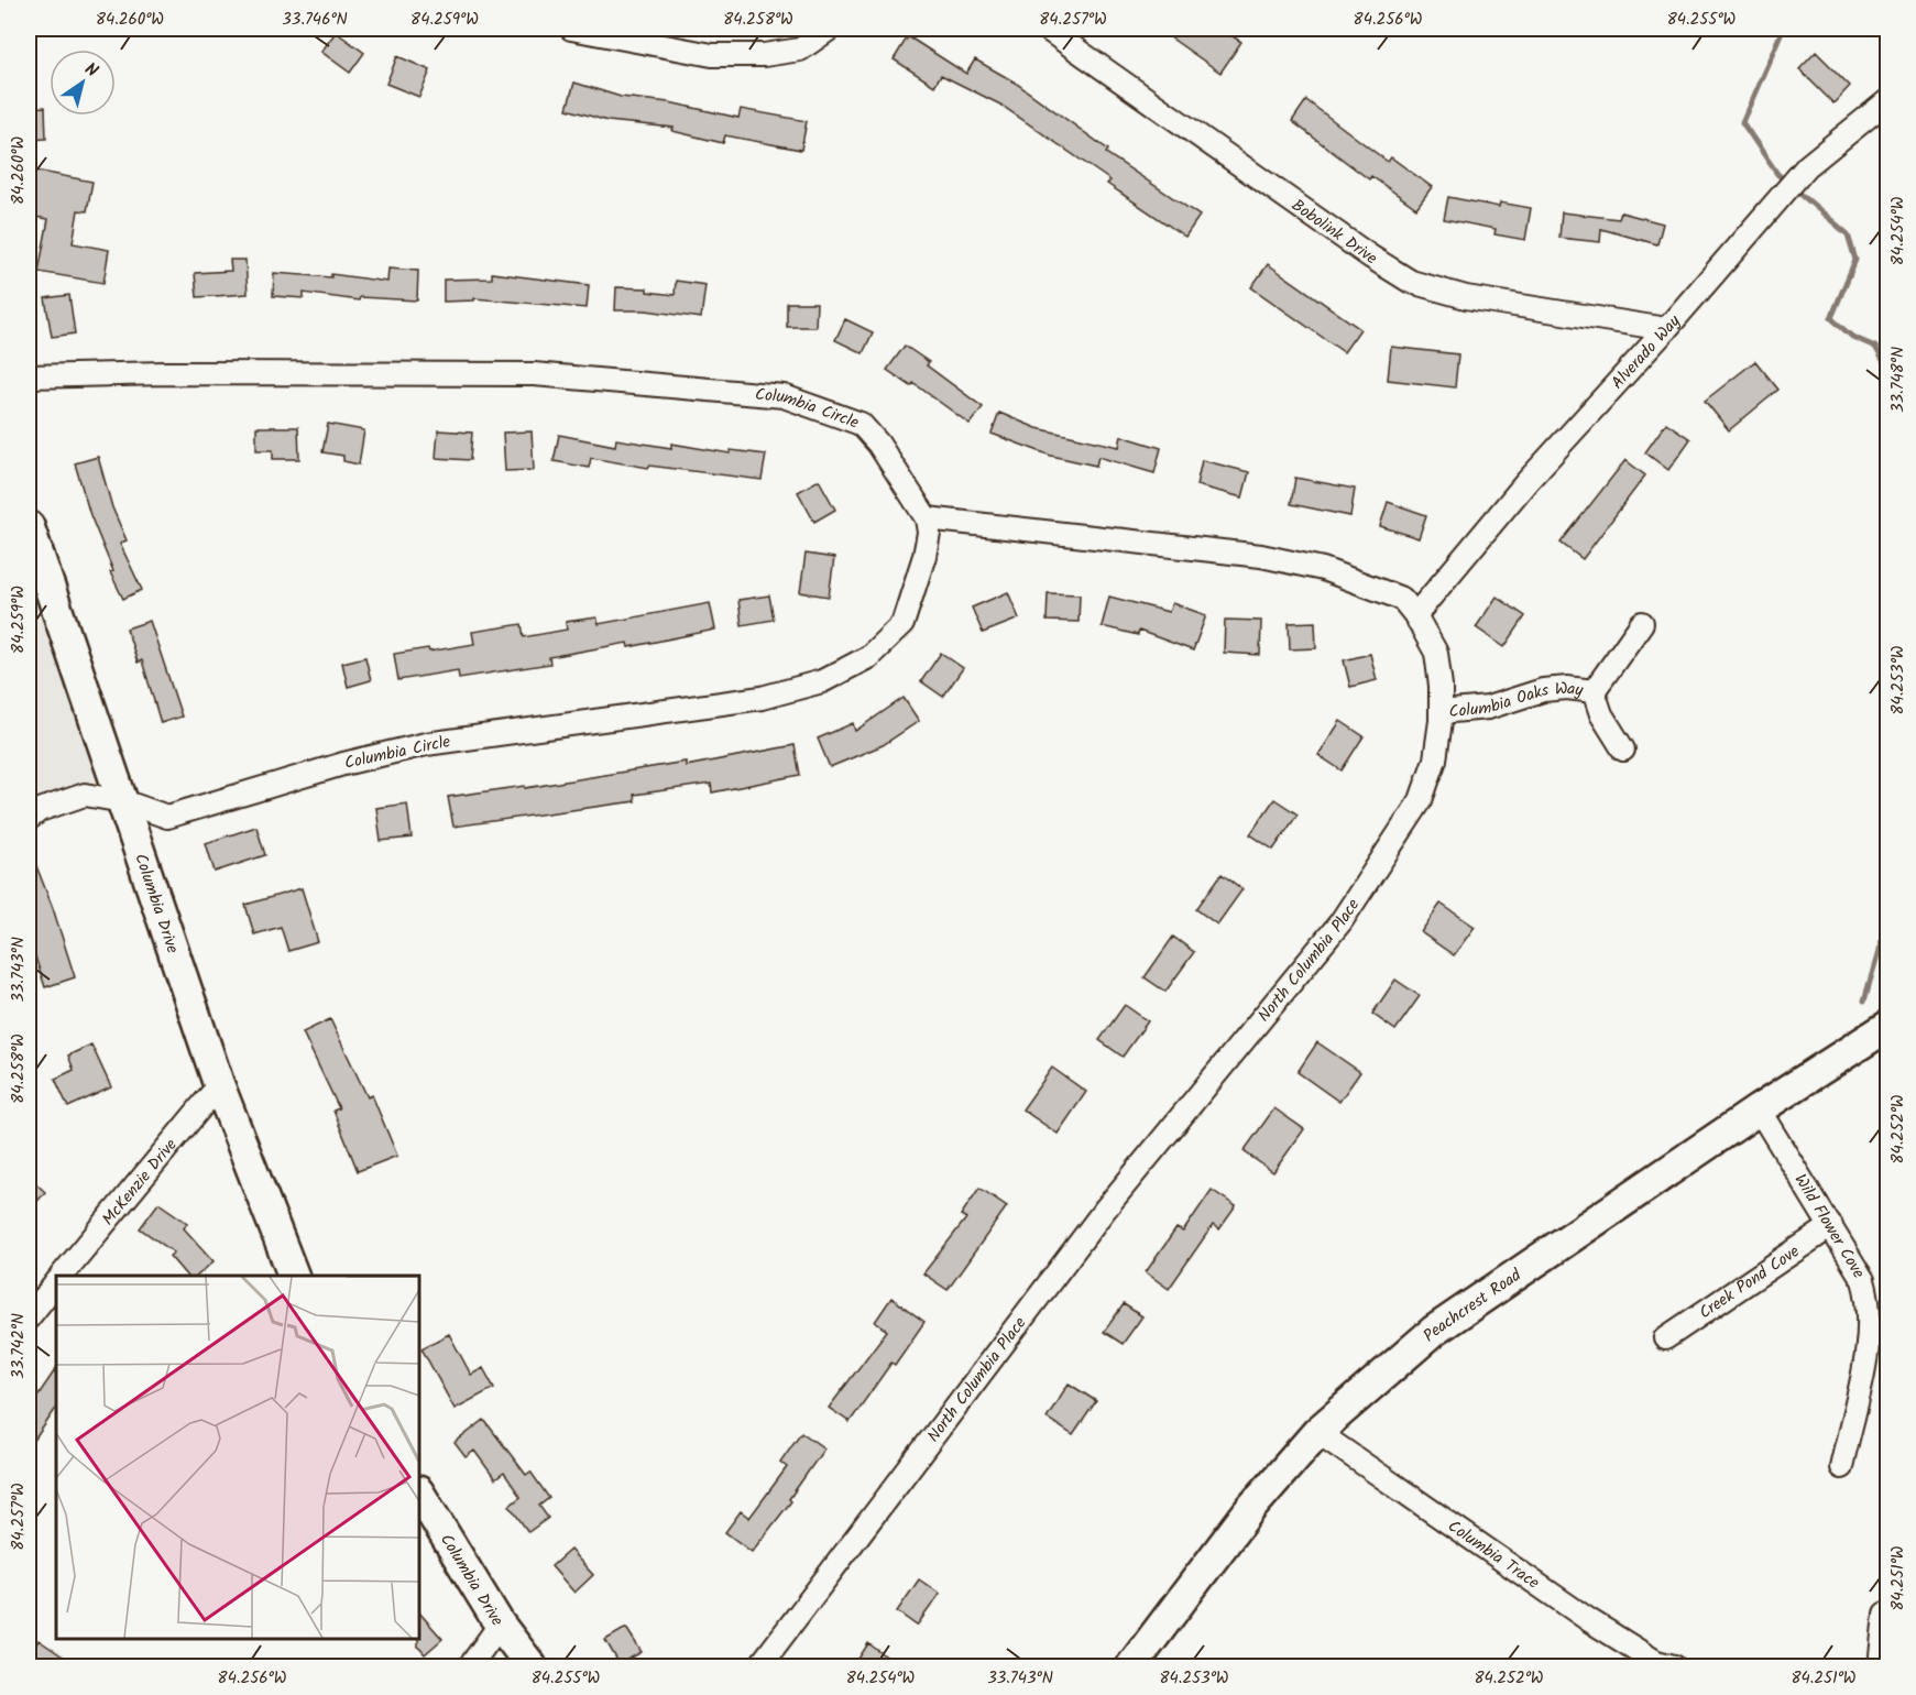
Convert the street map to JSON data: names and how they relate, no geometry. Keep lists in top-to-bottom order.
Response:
{
  "streets": {
    "main road": ["Columbia Drive", "Peachcrest Road"],
    "street": [
      "Bobolink Drive",
      "Alverado Way",
      "Columbia Circle",
      "Columbia Oaks Way",
      "North Columbia Place",
      "McKenzie Drive",
      "Wild Flower Cove",
      "Creek Pond Cove",
      "Columbia Trace"
    ]
  },
  "crossings": [
    ["Bobolink Drive", "Alverado Way"],
    ["Alverado Way", "North Columbia Place"],
    ["Columbia Circle", "Columbia Drive"],
    ["Columbia Circle", "North Columbia Place"],
    ["Columbia Oaks Way", "North Columbia Place"],
    ["Columbia Drive", "McKenzie Drive"],
    ["Wild Flower Cove", "Creek Pond Cove"],
    ["Wild Flower Cove", "Peachcrest Road"],
    ["Peachcrest Road", "Columbia Trace"]
  ],
  "north": "top right",
  "coordinates": [
    "84.260°W",
    "33.746°N",
    "84.259°W",
    "84.258°W",
    "84.257°W",
    "84.256°W",
    "84.255°W",
    "84.254°W",
    "33.748°N",
    "84.253°W",
    "33.743°N",
    "84.252°W",
    "33.742°N",
    "84.251°W"
  ]
}
